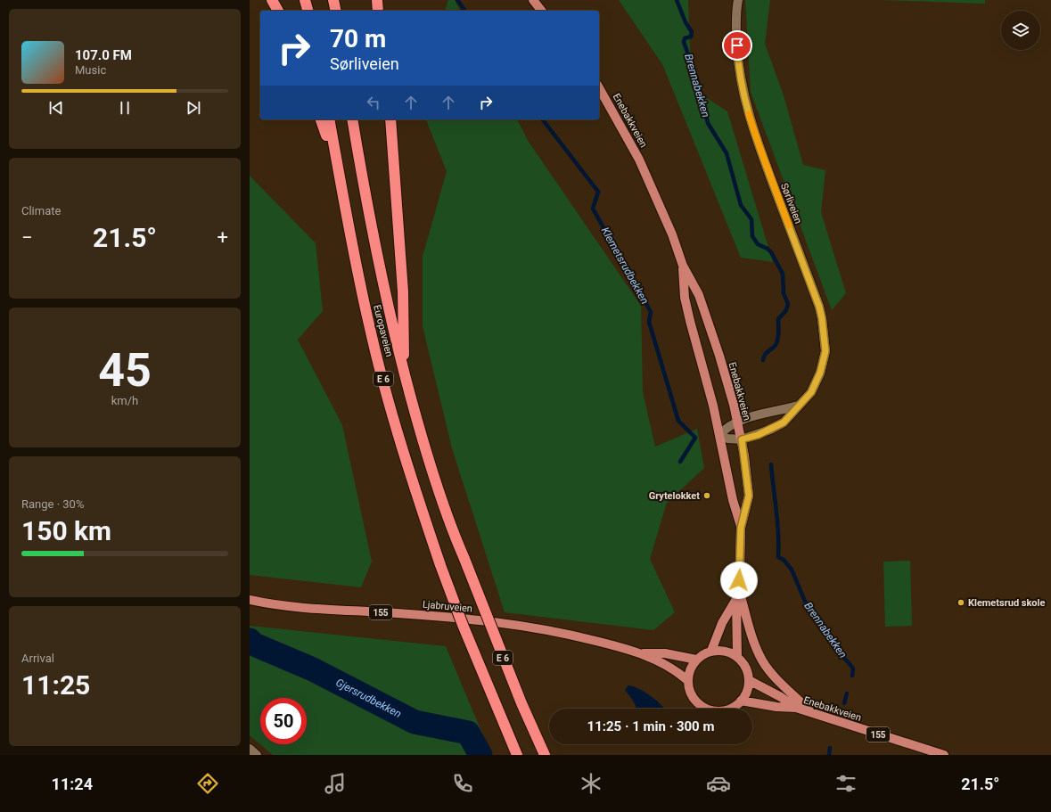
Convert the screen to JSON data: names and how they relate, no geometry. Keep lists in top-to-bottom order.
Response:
{
  "streets": {
    "highway": ["Europaveien", "E 6"],
    "main road": ["Enebakkveien", "Ljabruveien", "155"],
    "street": ["Sørliveien"]
  },
  "crossings": [
    ["Enebakkveien", "Sørliveien"],
    ["Enebakkveien", "Ljabruveien"],
    ["Europaveien", "E 6"]
  ],
  "water": ["Brennabekken", "Klemetsrudbekken", "Gjersrudbekken"],
  "places": ["Grytelokket", "Klemetsrud skole"],
  "page": {
    "turn": ["70 m", "Sørliveien"],
    "song": ["107.0 FM", "Music"],
    "tile": [
      "Climate",
      ["45", "km/h"],
      ["Range · 30%", "150 km"],
      ["Arrival", "11:25"]
    ],
    "heat": ["−", "21.5°", "+"],
    "limit": "50",
    "trip": "11:25 · 1 min · 300 m",
    "tabs": ["11:24", "21.5°"]
  }
}
